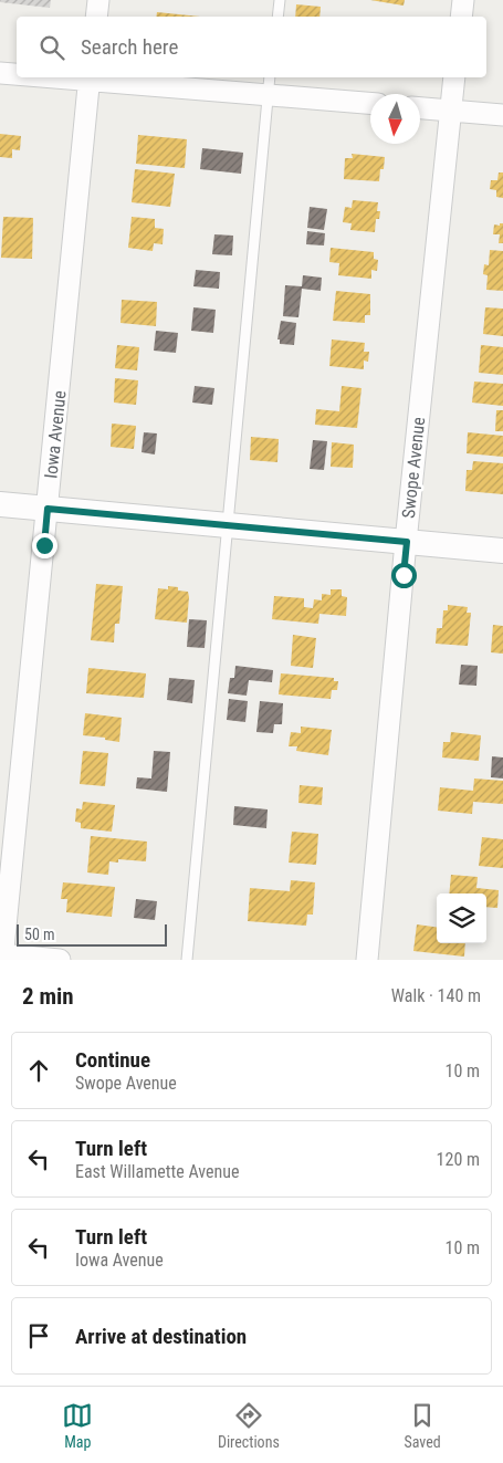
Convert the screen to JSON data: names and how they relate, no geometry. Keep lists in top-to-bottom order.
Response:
{
  "streets": {
    "street": ["Iowa Avenue", "Swope Avenue"]
  },
  "scale_bar": "50 m",
  "north": "bottom",
  "page": {
    "search": "Search here",
    "scale": "50 m",
    "heading": ["2 min", "Walk · 140 m"],
    "list": [
      ["Continue", "Swope Avenue", "10 m"],
      ["Turn left", "East Willamette Avenue", "120 m"],
      ["Turn left", "Iowa Avenue", "10 m"],
      "Arrive at destination"
    ],
    "nav": ["Map", "Directions", "Saved"]
  }
}
